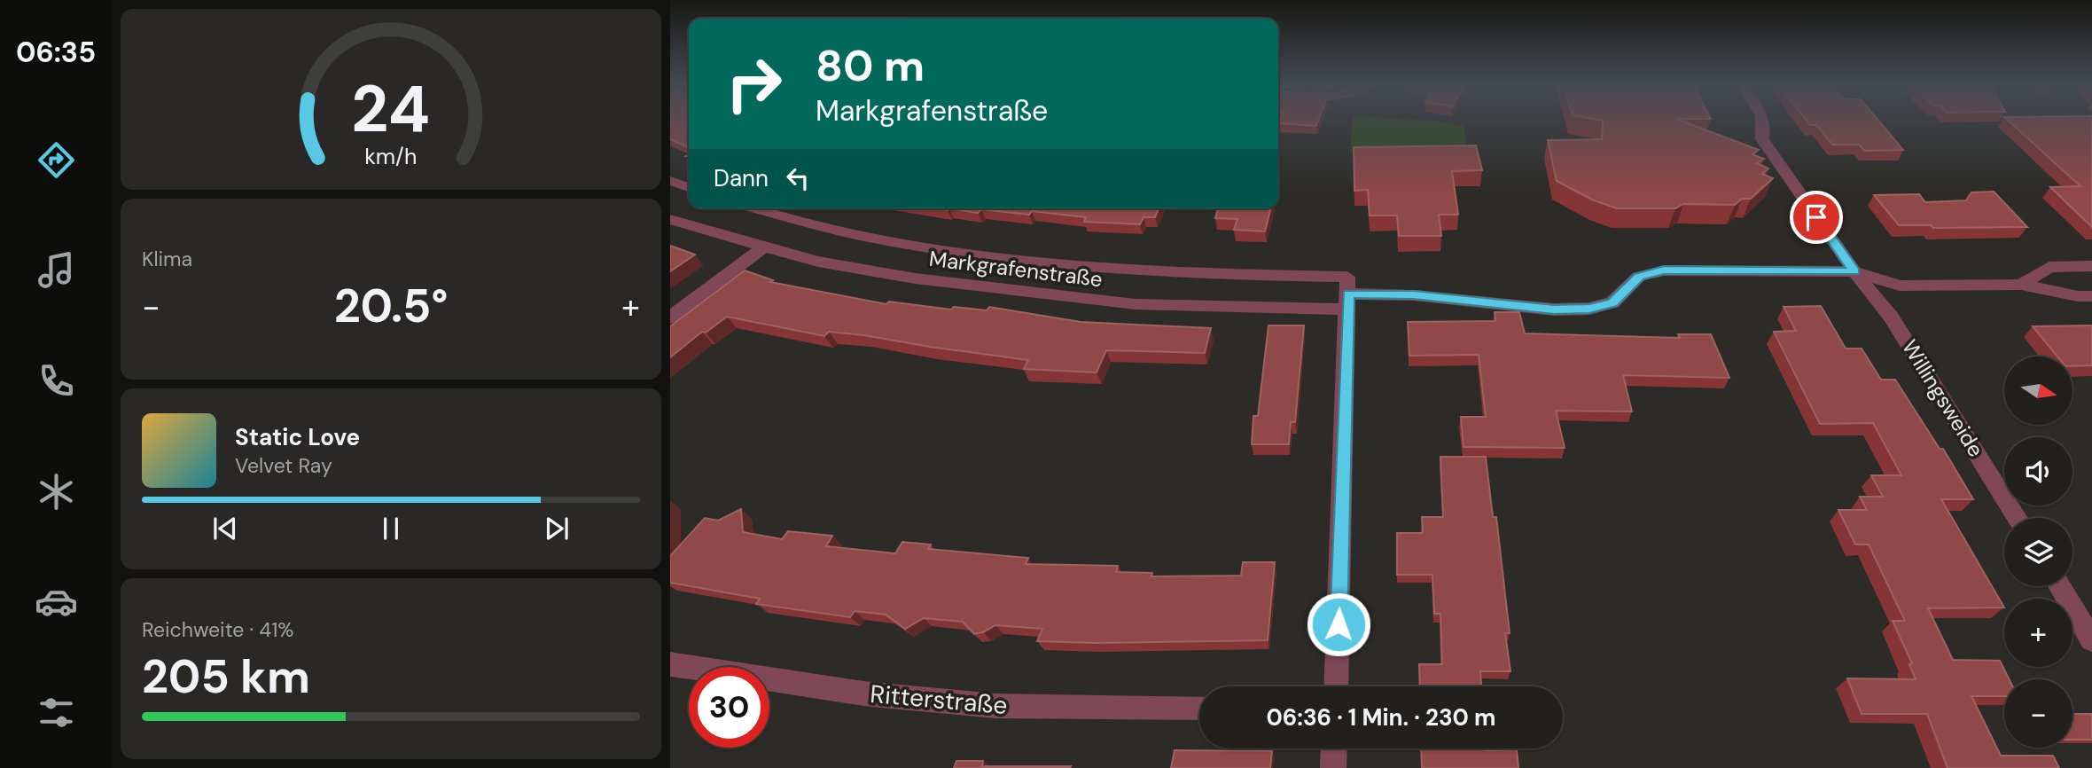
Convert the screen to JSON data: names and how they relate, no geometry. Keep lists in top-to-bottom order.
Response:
{
  "streets": {
    "street": ["Markgrafenstraße", "Willingsweide", "Ritterstraße"]
  },
  "crossings": [
    ["Markgrafenstraße", "Willingsweide"]
  ],
  "north": "right",
  "page": {
    "tabs": "06:35",
    "turn": ["80 m", "Markgrafenstraße"],
    "then": "Dann",
    "tile": [
      "Klima",
      ["Reichweite · 41%", "205 km"]
    ],
    "heat": ["−", "20.5°", "+"],
    "map_buttons": ["+", "−"],
    "song": ["Static Love", "Velvet Ray"],
    "limit": "30",
    "trip": "06:36 · 1 Min. · 230 m",
    "gauge": ["24", "km/h"]
  }
}
